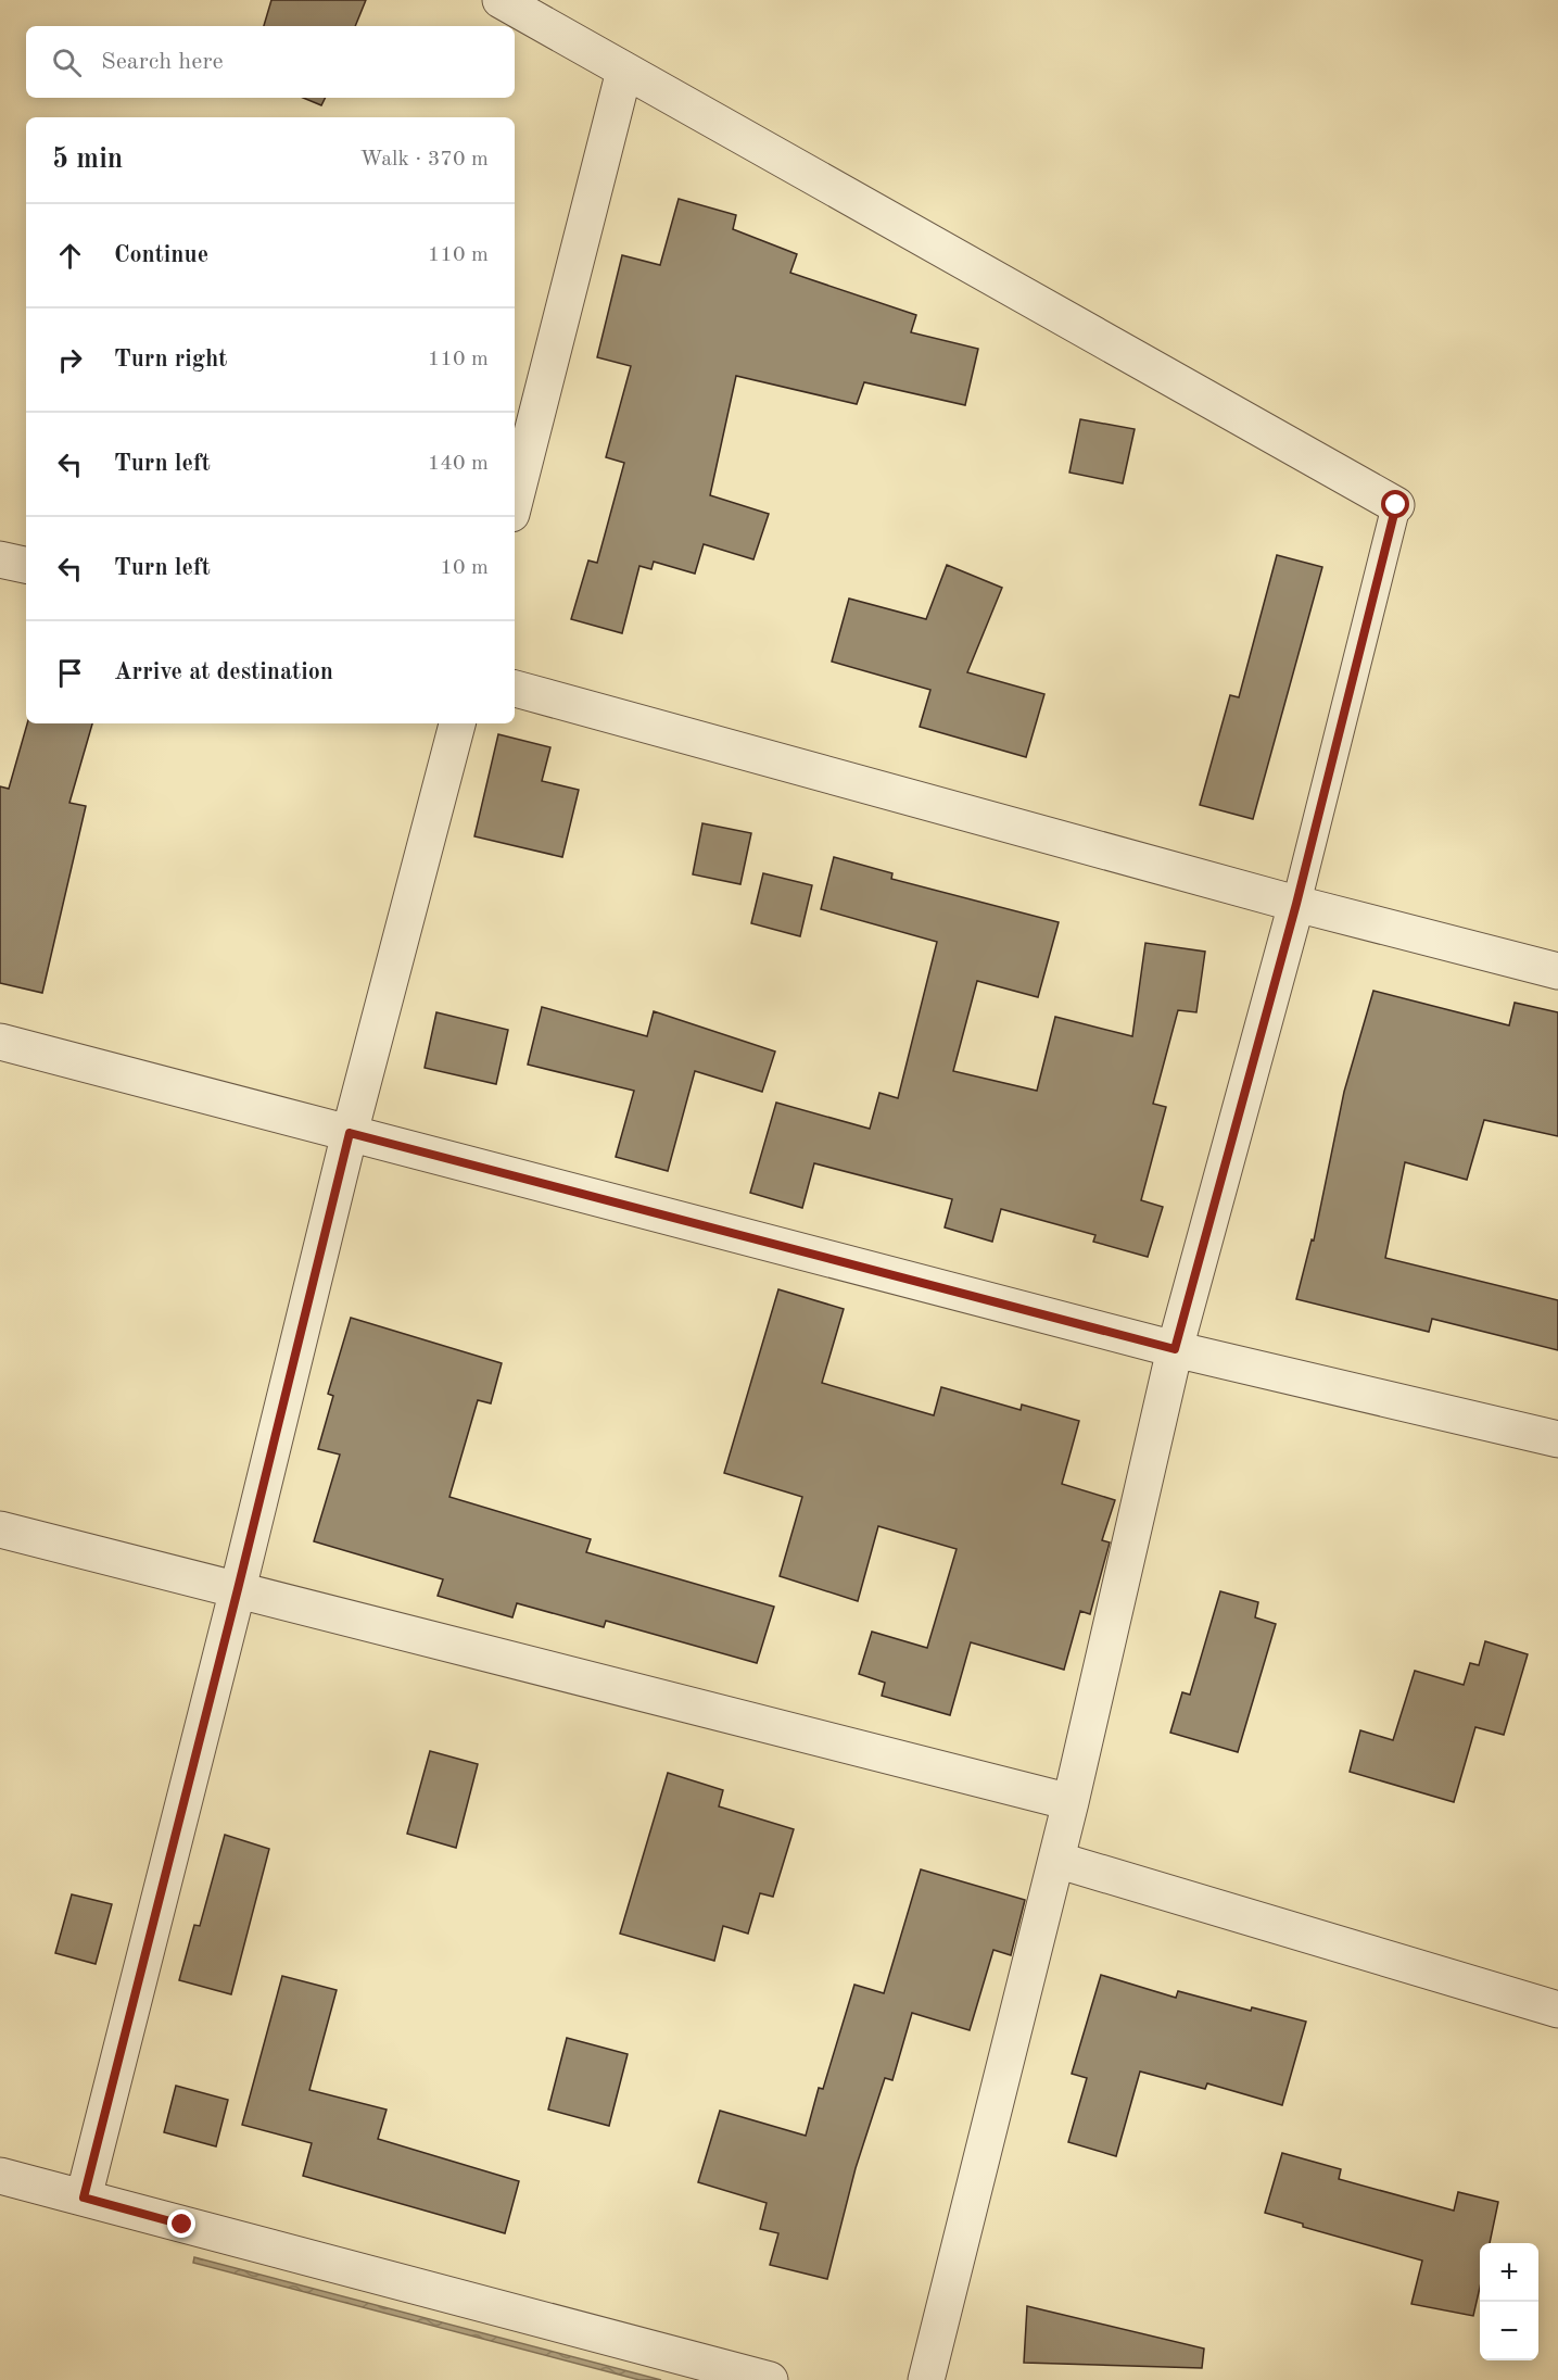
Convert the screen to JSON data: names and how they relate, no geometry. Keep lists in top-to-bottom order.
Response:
{
  "page": {
    "search": "Search here",
    "heading": ["5 min", "Walk · 370 m"],
    "list": [
      ["Continue", "110 m"],
      ["Turn right", "110 m"],
      ["Turn left", "140 m"],
      ["Turn left", "10 m"],
      "Arrive at destination"
    ],
    "map_buttons": ["+", "−"]
  }
}
